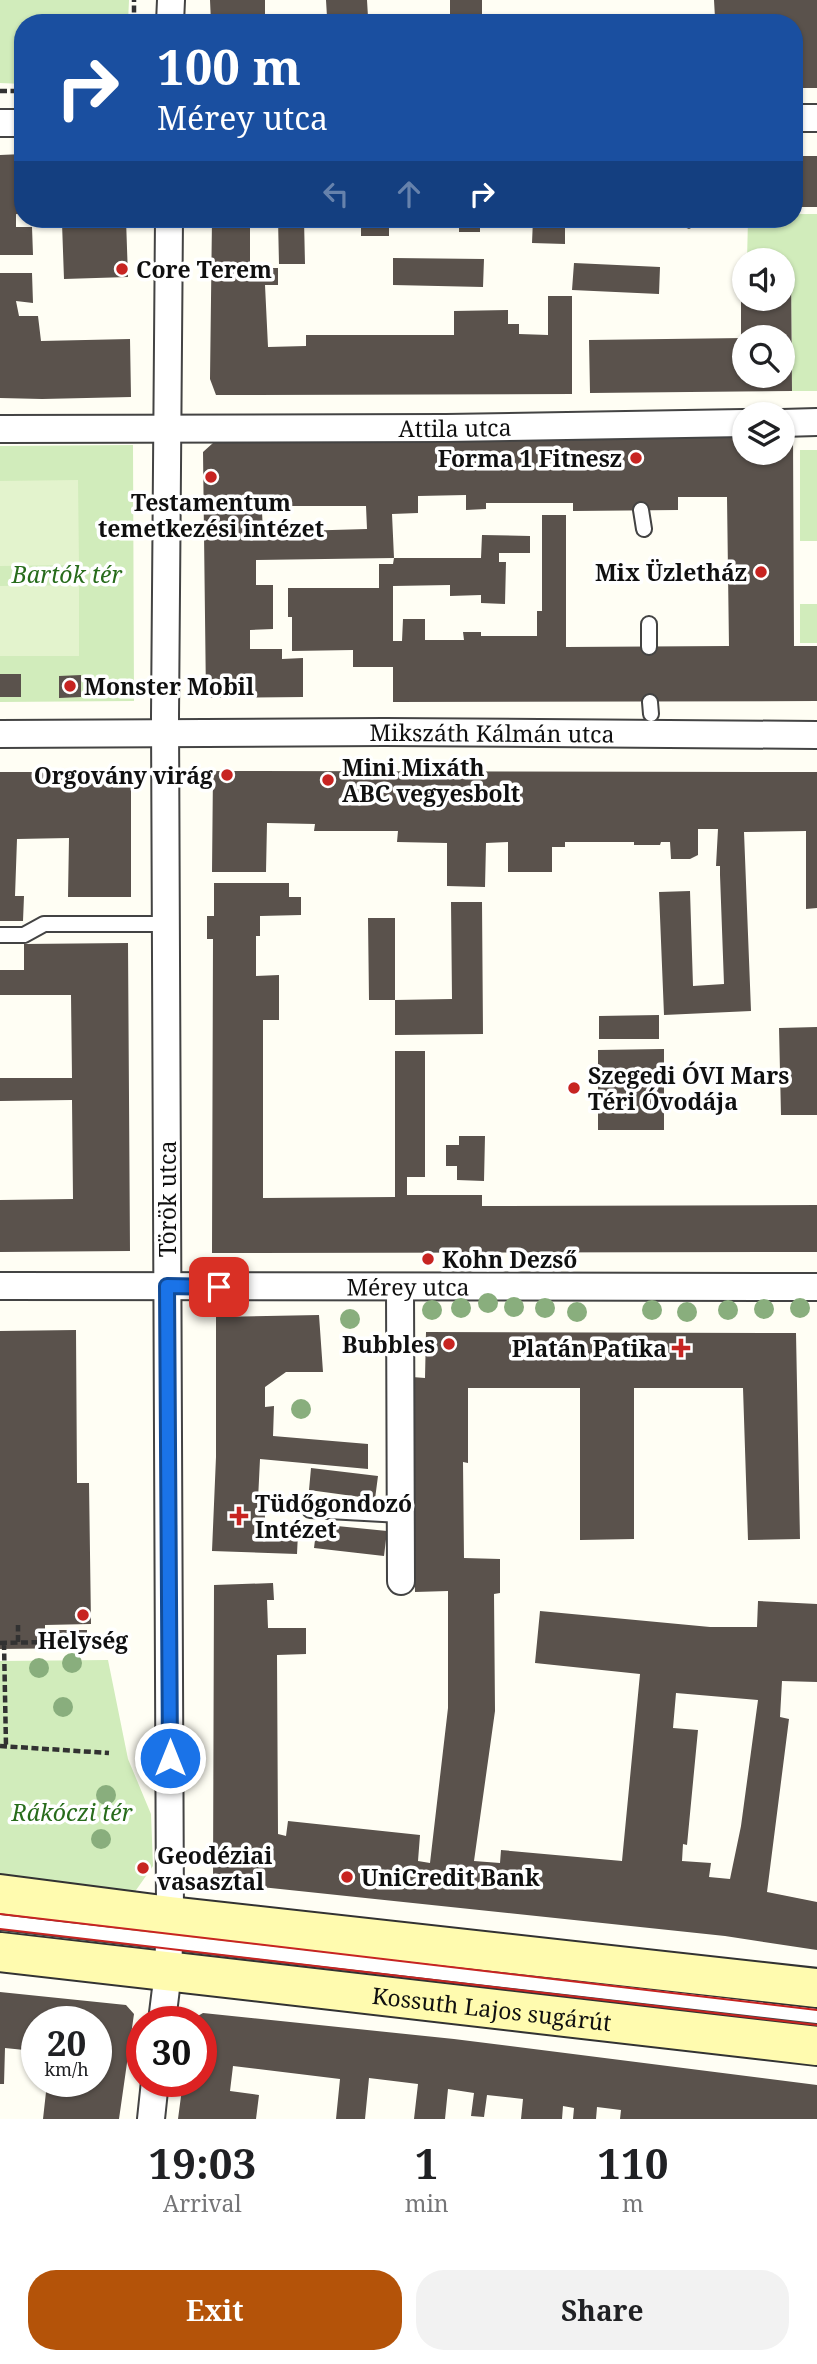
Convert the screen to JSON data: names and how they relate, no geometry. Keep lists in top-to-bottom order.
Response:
{
  "streets": {
    "street": [
      "Attila utca",
      "Mikszáth Kálmán utca",
      "Török utca",
      "Mérey utca",
      "Kossuth Lajos sugárút"
    ]
  },
  "crossings": [
    ["Mikszáth Kálmán utca", "Török utca"],
    ["Török utca", "Mérey utca"],
    ["Török utca", "Kossuth Lajos sugárút"]
  ],
  "parks": ["Bartók tér", "Rákóczi tér"],
  "places": {
    "other": [
      "Core Terem",
      "Forma 1 Fitnesz",
      "Testamentum temetkezési intézet",
      "Mix Üzletház",
      "Monster Mobil",
      "Orgovány virág",
      "Mini Mixáth ABC vegyesbolt",
      "Szegedi ÓVI Mars Téri Óvodája",
      "Kohn Dezső",
      "Bubbles",
      "Helység",
      "Geodéziai vasasztal",
      "UniCredit Bank"
    ],
    "health": ["Platán Patika", "Tüdőgondozó Intézet"]
  },
  "page": {
    "turn": ["100 m", "Mérey utca"],
    "speed": "20 km/h",
    "limit": "30",
    "eta": [
      "19:03",
      "Arrival",
      "1",
      "min",
      "110",
      "m"
    ],
    "buttons": ["Exit", "Share"]
  }
}
